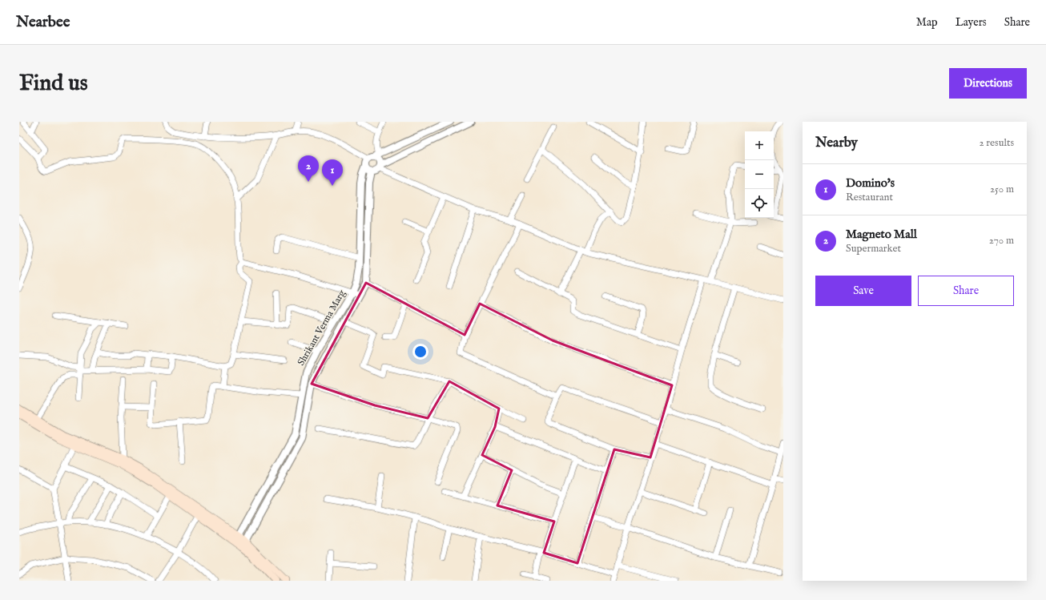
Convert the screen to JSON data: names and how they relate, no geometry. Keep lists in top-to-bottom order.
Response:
{
  "streets": {
    "street": ["Shrikant Verma Marg"]
  },
  "page": {
    "header": "Nearbee",
    "nav": ["Map", "Layers", "Share"],
    "buttons": [
      "Directions",
      ["Save", "Share"]
    ],
    "title": "Find us",
    "heading": ["Nearby", "2 results"],
    "map_buttons": ["+", "−"],
    "pins": ["2", "1"],
    "list": [
      {
        "mark": "1",
        "name": "Domino's",
        "note": "Restaurant",
        "value": "250 m"
      },
      {
        "mark": "2",
        "name": "Magneto Mall",
        "note": "Supermarket",
        "value": "270 m"
      }
    ]
  }
}
